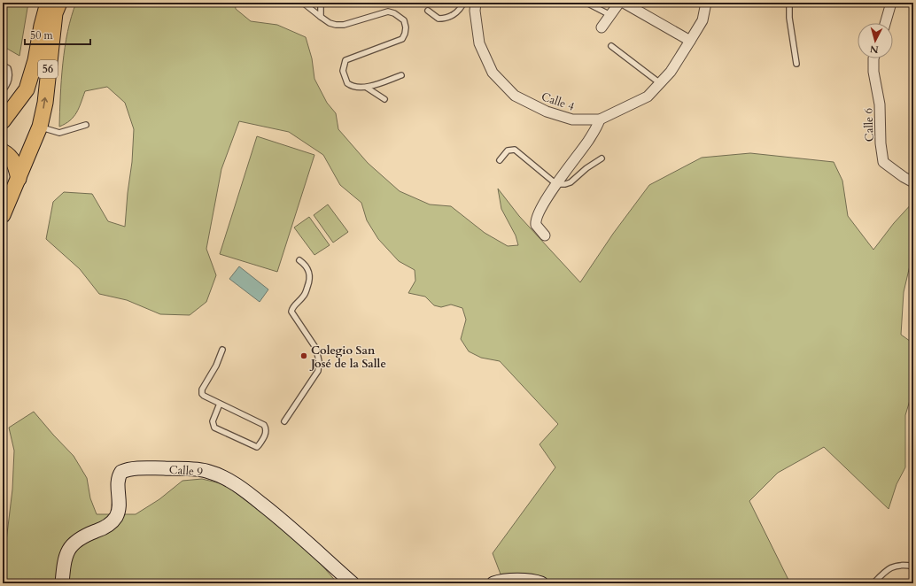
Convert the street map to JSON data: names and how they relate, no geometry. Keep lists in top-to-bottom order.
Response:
{
  "streets": {
    "main road": ["56"],
    "street": ["Calle 4", "Calle 6", "Calle 9"]
  },
  "places": ["Colegio San José de la Salle"],
  "scale_bar": "50 m",
  "north": "bottom"
}
